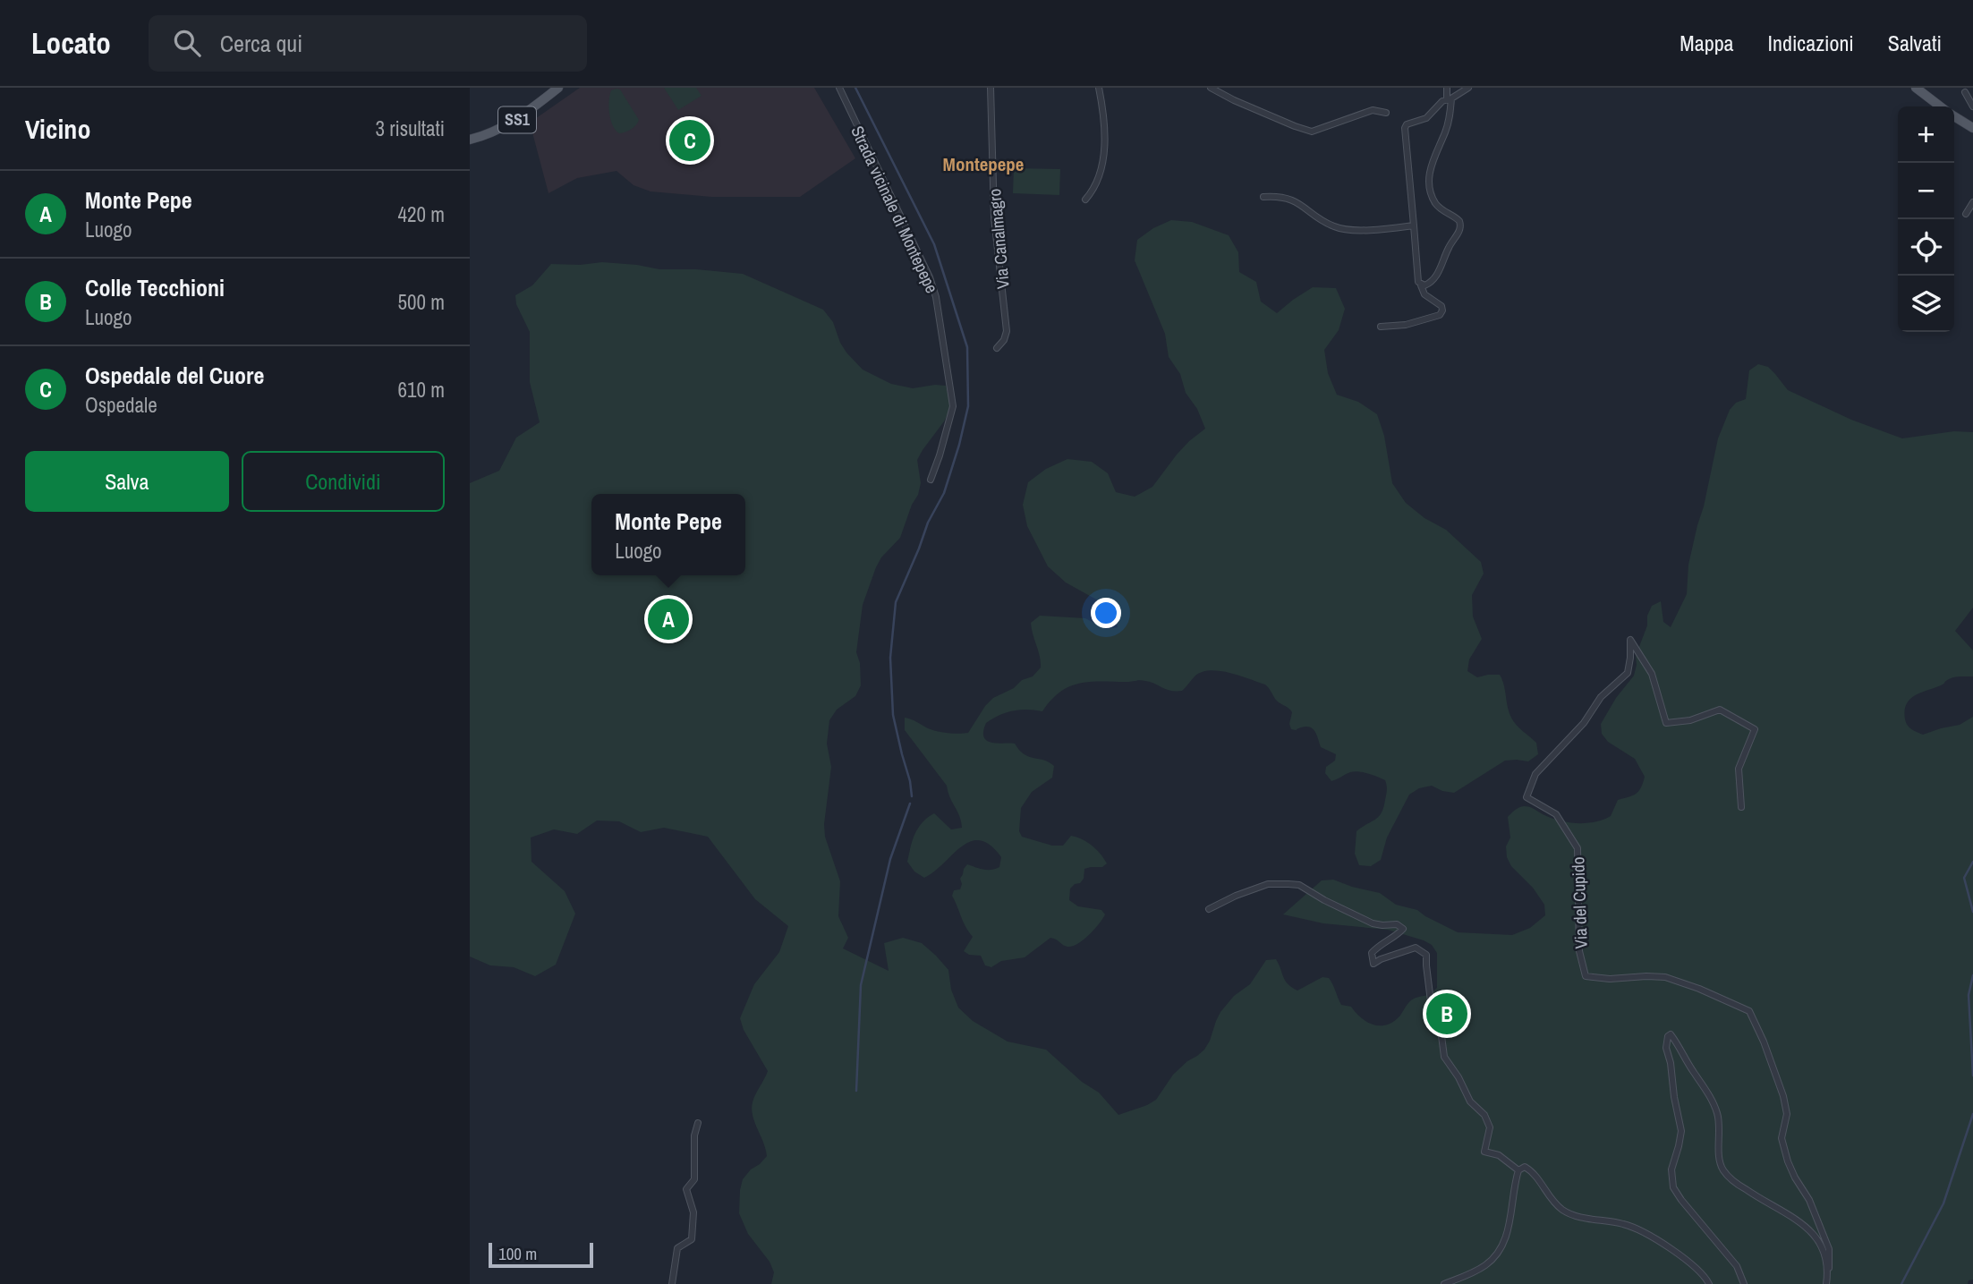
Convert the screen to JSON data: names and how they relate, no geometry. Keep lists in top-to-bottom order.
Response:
{
  "streets": {
    "main road": ["SS1"],
    "street": ["Strada vicinale di Montepepe", "Via Canalmagro", "Via del Cupido"]
  },
  "districts": ["Montepepe"],
  "scale_bar": "100 m",
  "page": {
    "header": "Locato",
    "search": "Cerca qui",
    "nav": ["Mappa", "Indicazioni", "Salvati"],
    "heading": ["Vicino", "3 risultati"],
    "map_buttons": ["+", "−"],
    "pins": ["C", "A", "B"],
    "list": [
      {
        "mark": "A",
        "name": "Monte Pepe",
        "note": "Luogo",
        "value": "420 m"
      },
      {
        "mark": "B",
        "name": "Colle Tecchioni",
        "note": "Luogo",
        "value": "500 m"
      },
      {
        "mark": "C",
        "name": "Ospedale del Cuore",
        "note": "Ospedale",
        "value": "610 m"
      }
    ],
    "buttons": ["Salva", "Condividi"],
    "popup": ["Monte Pepe", "Luogo"],
    "scale": "100 m"
  }
}
